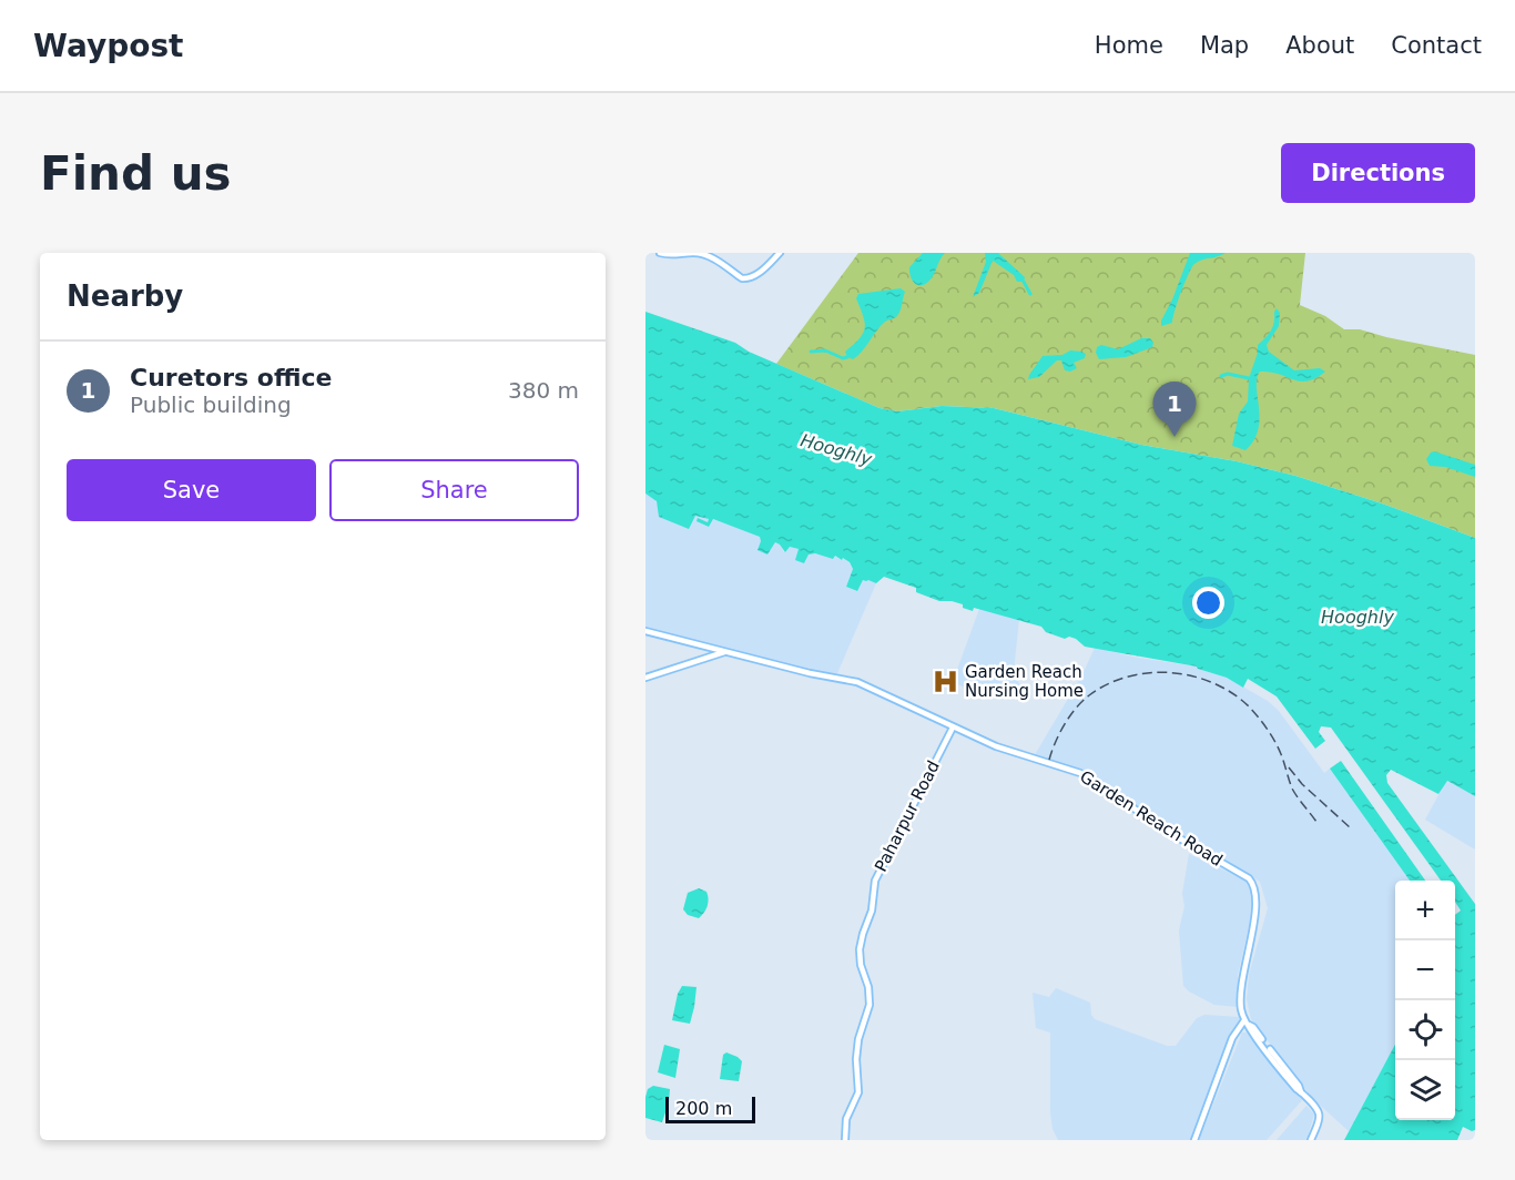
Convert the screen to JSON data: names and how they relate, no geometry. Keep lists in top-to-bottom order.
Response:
{
  "streets": {
    "main road": ["Paharpur Road", "Garden Reach Road"]
  },
  "crossings": [
    ["Paharpur Road", "Garden Reach Road"]
  ],
  "water": ["Hooghly"],
  "places": {
    "hospital": ["Garden Reach Nursing Home"]
  },
  "scale_bar": "200 m",
  "page": {
    "header": "Waypost",
    "nav": [
      "Home",
      "Map",
      "About",
      "Contact"
    ],
    "buttons": [
      "Directions",
      ["Save", "Share"]
    ],
    "title": "Find us",
    "heading": "Nearby",
    "list": [
      {
        "mark": "1",
        "name": "Curetors office",
        "note": "Public building",
        "value": "380 m"
      }
    ],
    "pins": "1",
    "map_buttons": ["+", "−"],
    "scale": "200 m"
  }
}
